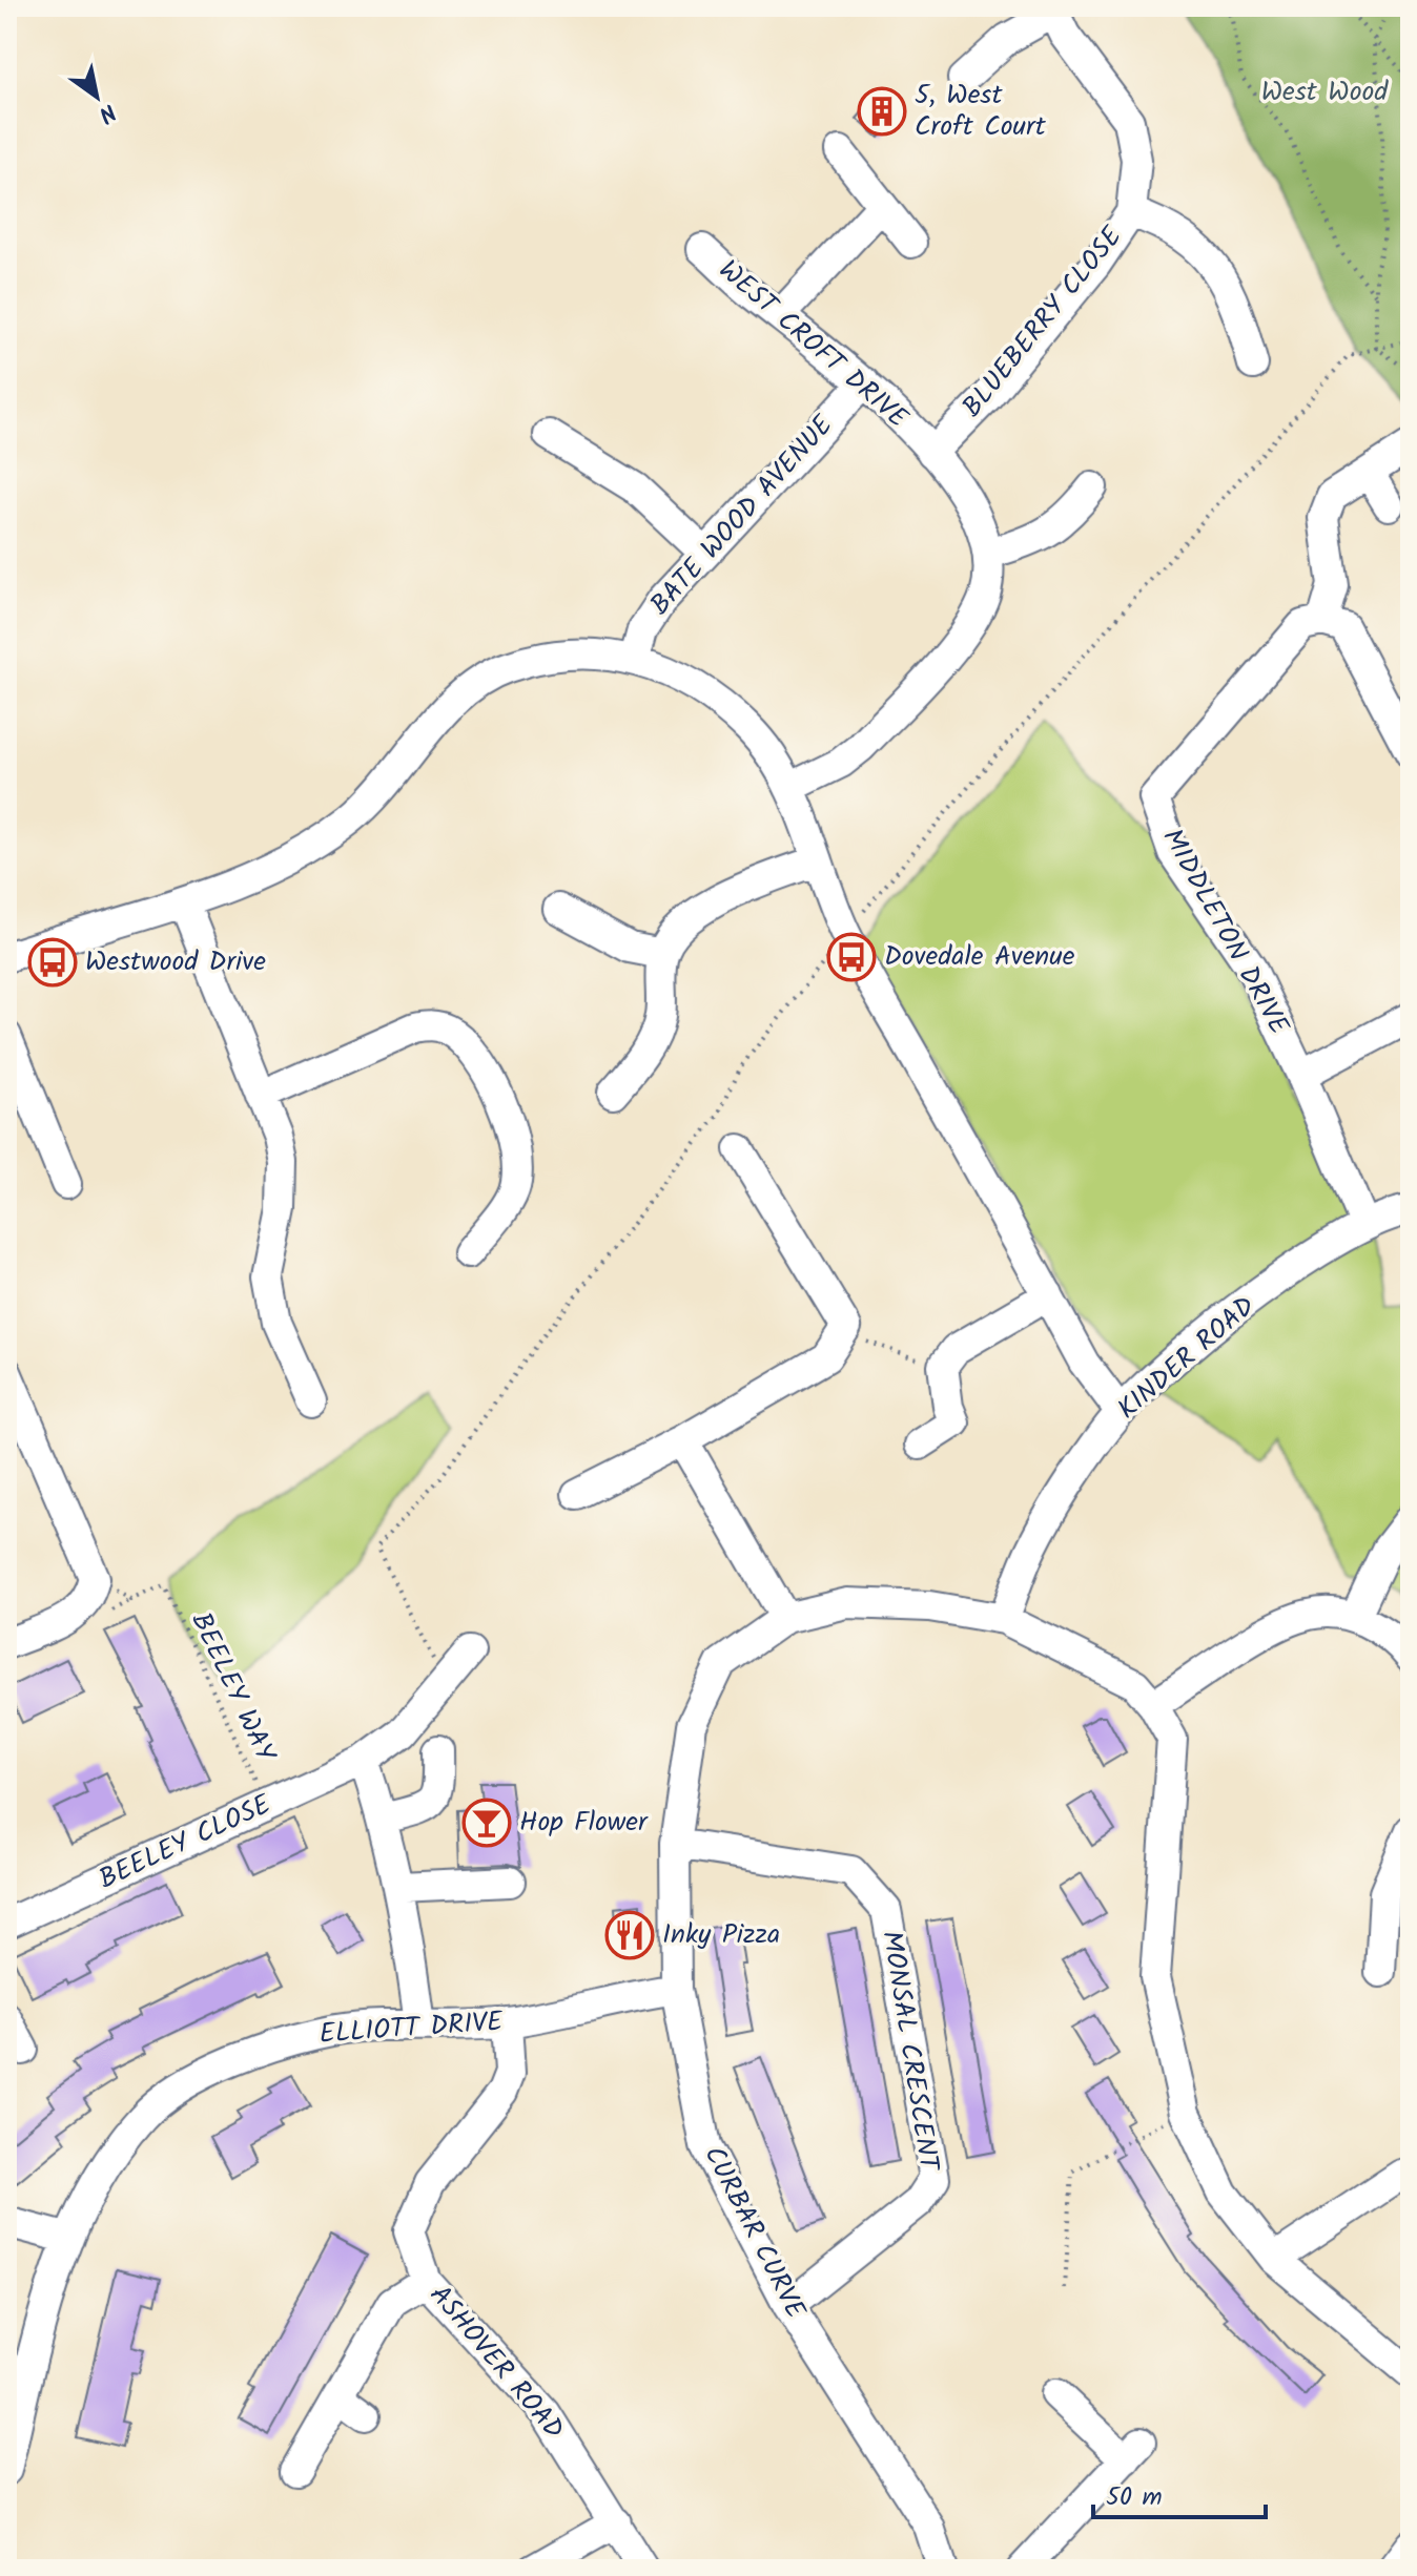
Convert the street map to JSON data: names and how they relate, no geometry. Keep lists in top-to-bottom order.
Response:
{
  "streets": {
    "street": [
      "BLUEBERRY CLOSE",
      "WEST CROFT DRIVE",
      "BATE WOOD AVENUE",
      "MIDDLETON DRIVE",
      "KINDER ROAD",
      "BEELEY CLOSE",
      "ELLIOTT DRIVE",
      "MONSAL CRESCENT",
      "CURBAR CURVE",
      "ASHOVER ROAD"
    ],
    "path": ["BEELEY WAY"]
  },
  "crossings": [
    ["BLUEBERRY CLOSE", "WEST CROFT DRIVE"],
    ["WEST CROFT DRIVE", "BATE WOOD AVENUE"],
    ["MIDDLETON DRIVE", "KINDER ROAD"],
    ["KINDER ROAD", "CURBAR CURVE"],
    ["BEELEY WAY", "BEELEY CLOSE"],
    ["ELLIOTT DRIVE", "CURBAR CURVE"],
    ["ELLIOTT DRIVE", "ASHOVER ROAD"],
    ["MONSAL CRESCENT", "CURBAR CURVE"]
  ],
  "parks": ["West Wood"],
  "places": {
    "building": ["5, West Croft Court"],
    "bus stop": ["Dovedale Avenue", "Westwood Drive"],
    "bar": ["Hop Flower"],
    "restaurant": ["Inky Pizza"]
  },
  "scale_bar": "50 m",
  "north": "bottom right"
}
